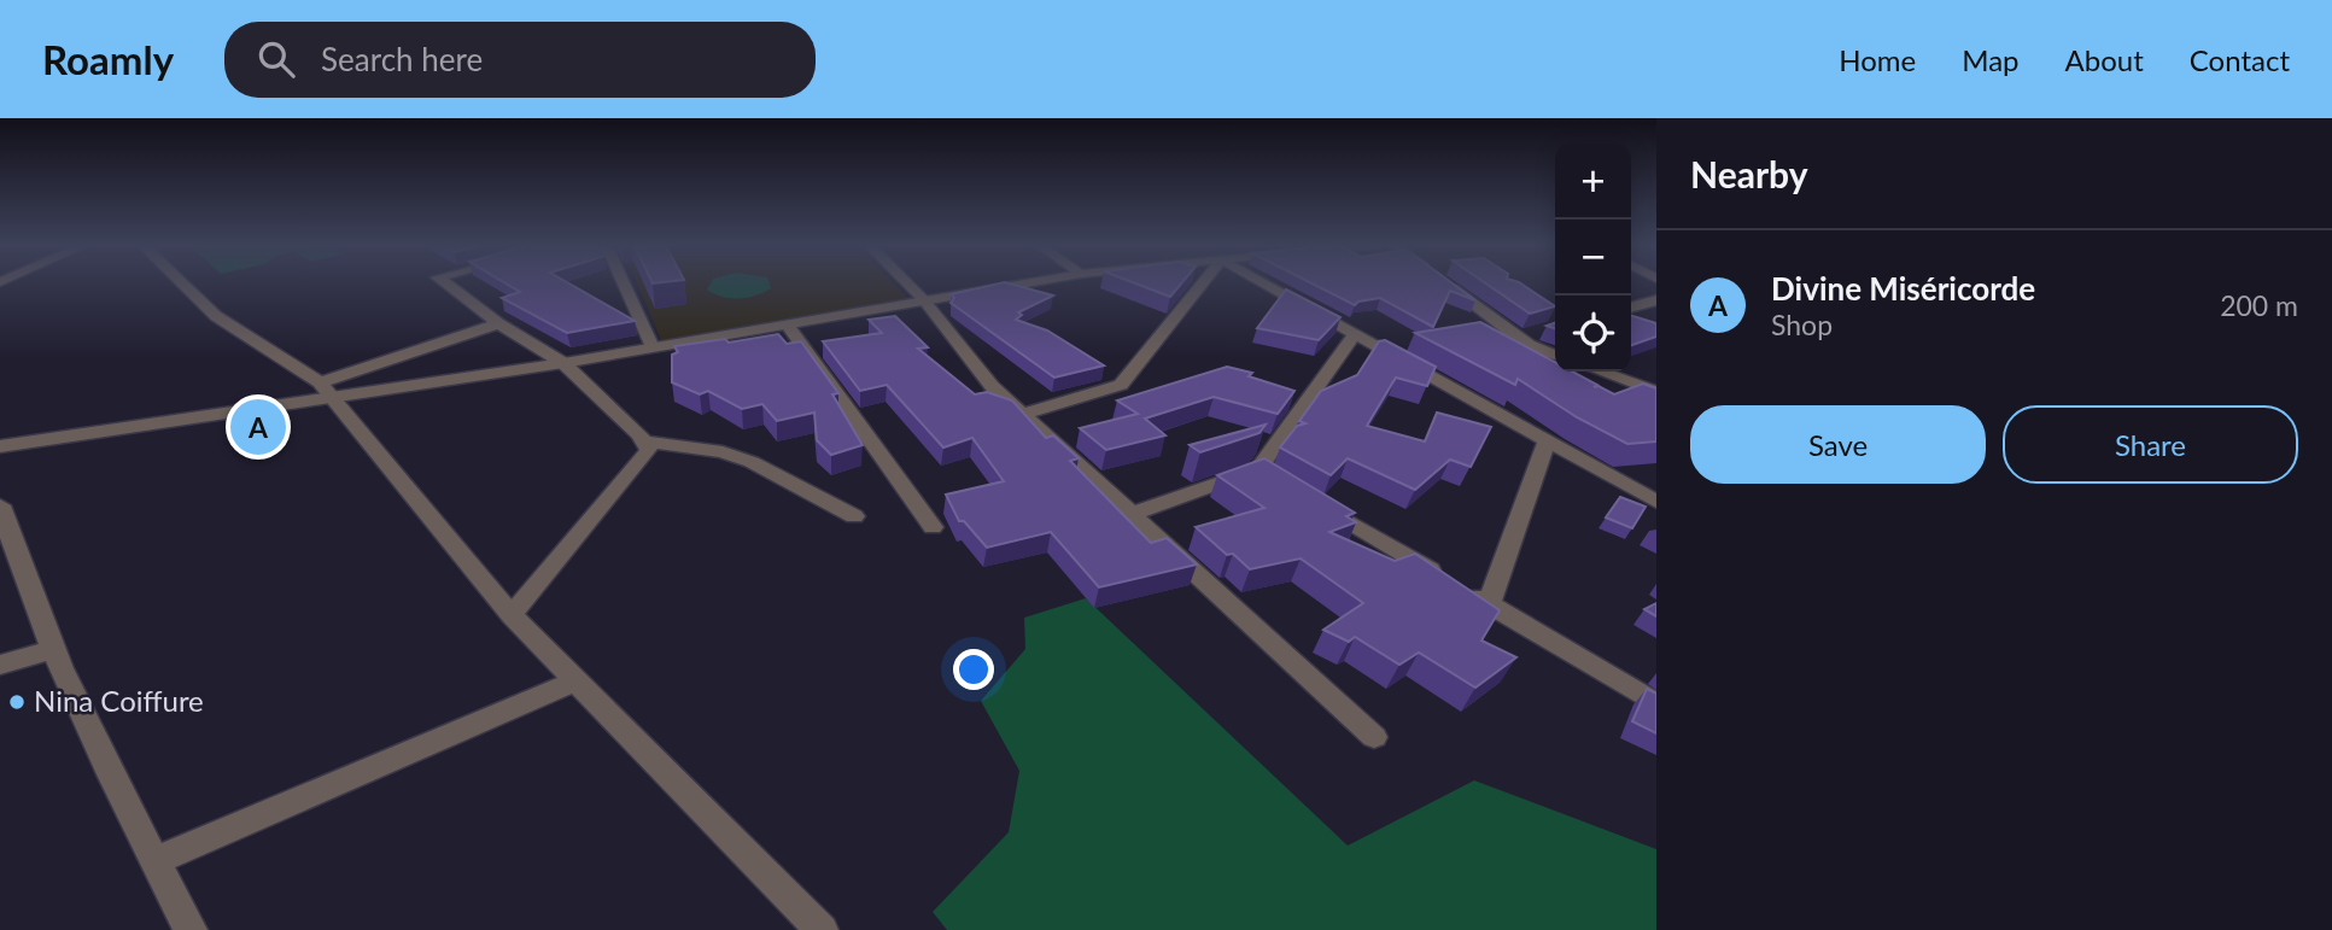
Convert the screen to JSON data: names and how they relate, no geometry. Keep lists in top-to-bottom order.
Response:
{
  "places": ["Nina Coiffure"],
  "page": {
    "header": "Roamly",
    "search": "Search here",
    "nav": [
      "Home",
      "Map",
      "About",
      "Contact"
    ],
    "heading": "Nearby",
    "map_buttons": ["+", "−"],
    "list": [
      {
        "mark": "A",
        "name": "Divine Miséricorde",
        "note": "Shop",
        "value": "200 m"
      }
    ],
    "buttons": ["Save", "Share"],
    "pins": "A"
  }
}
